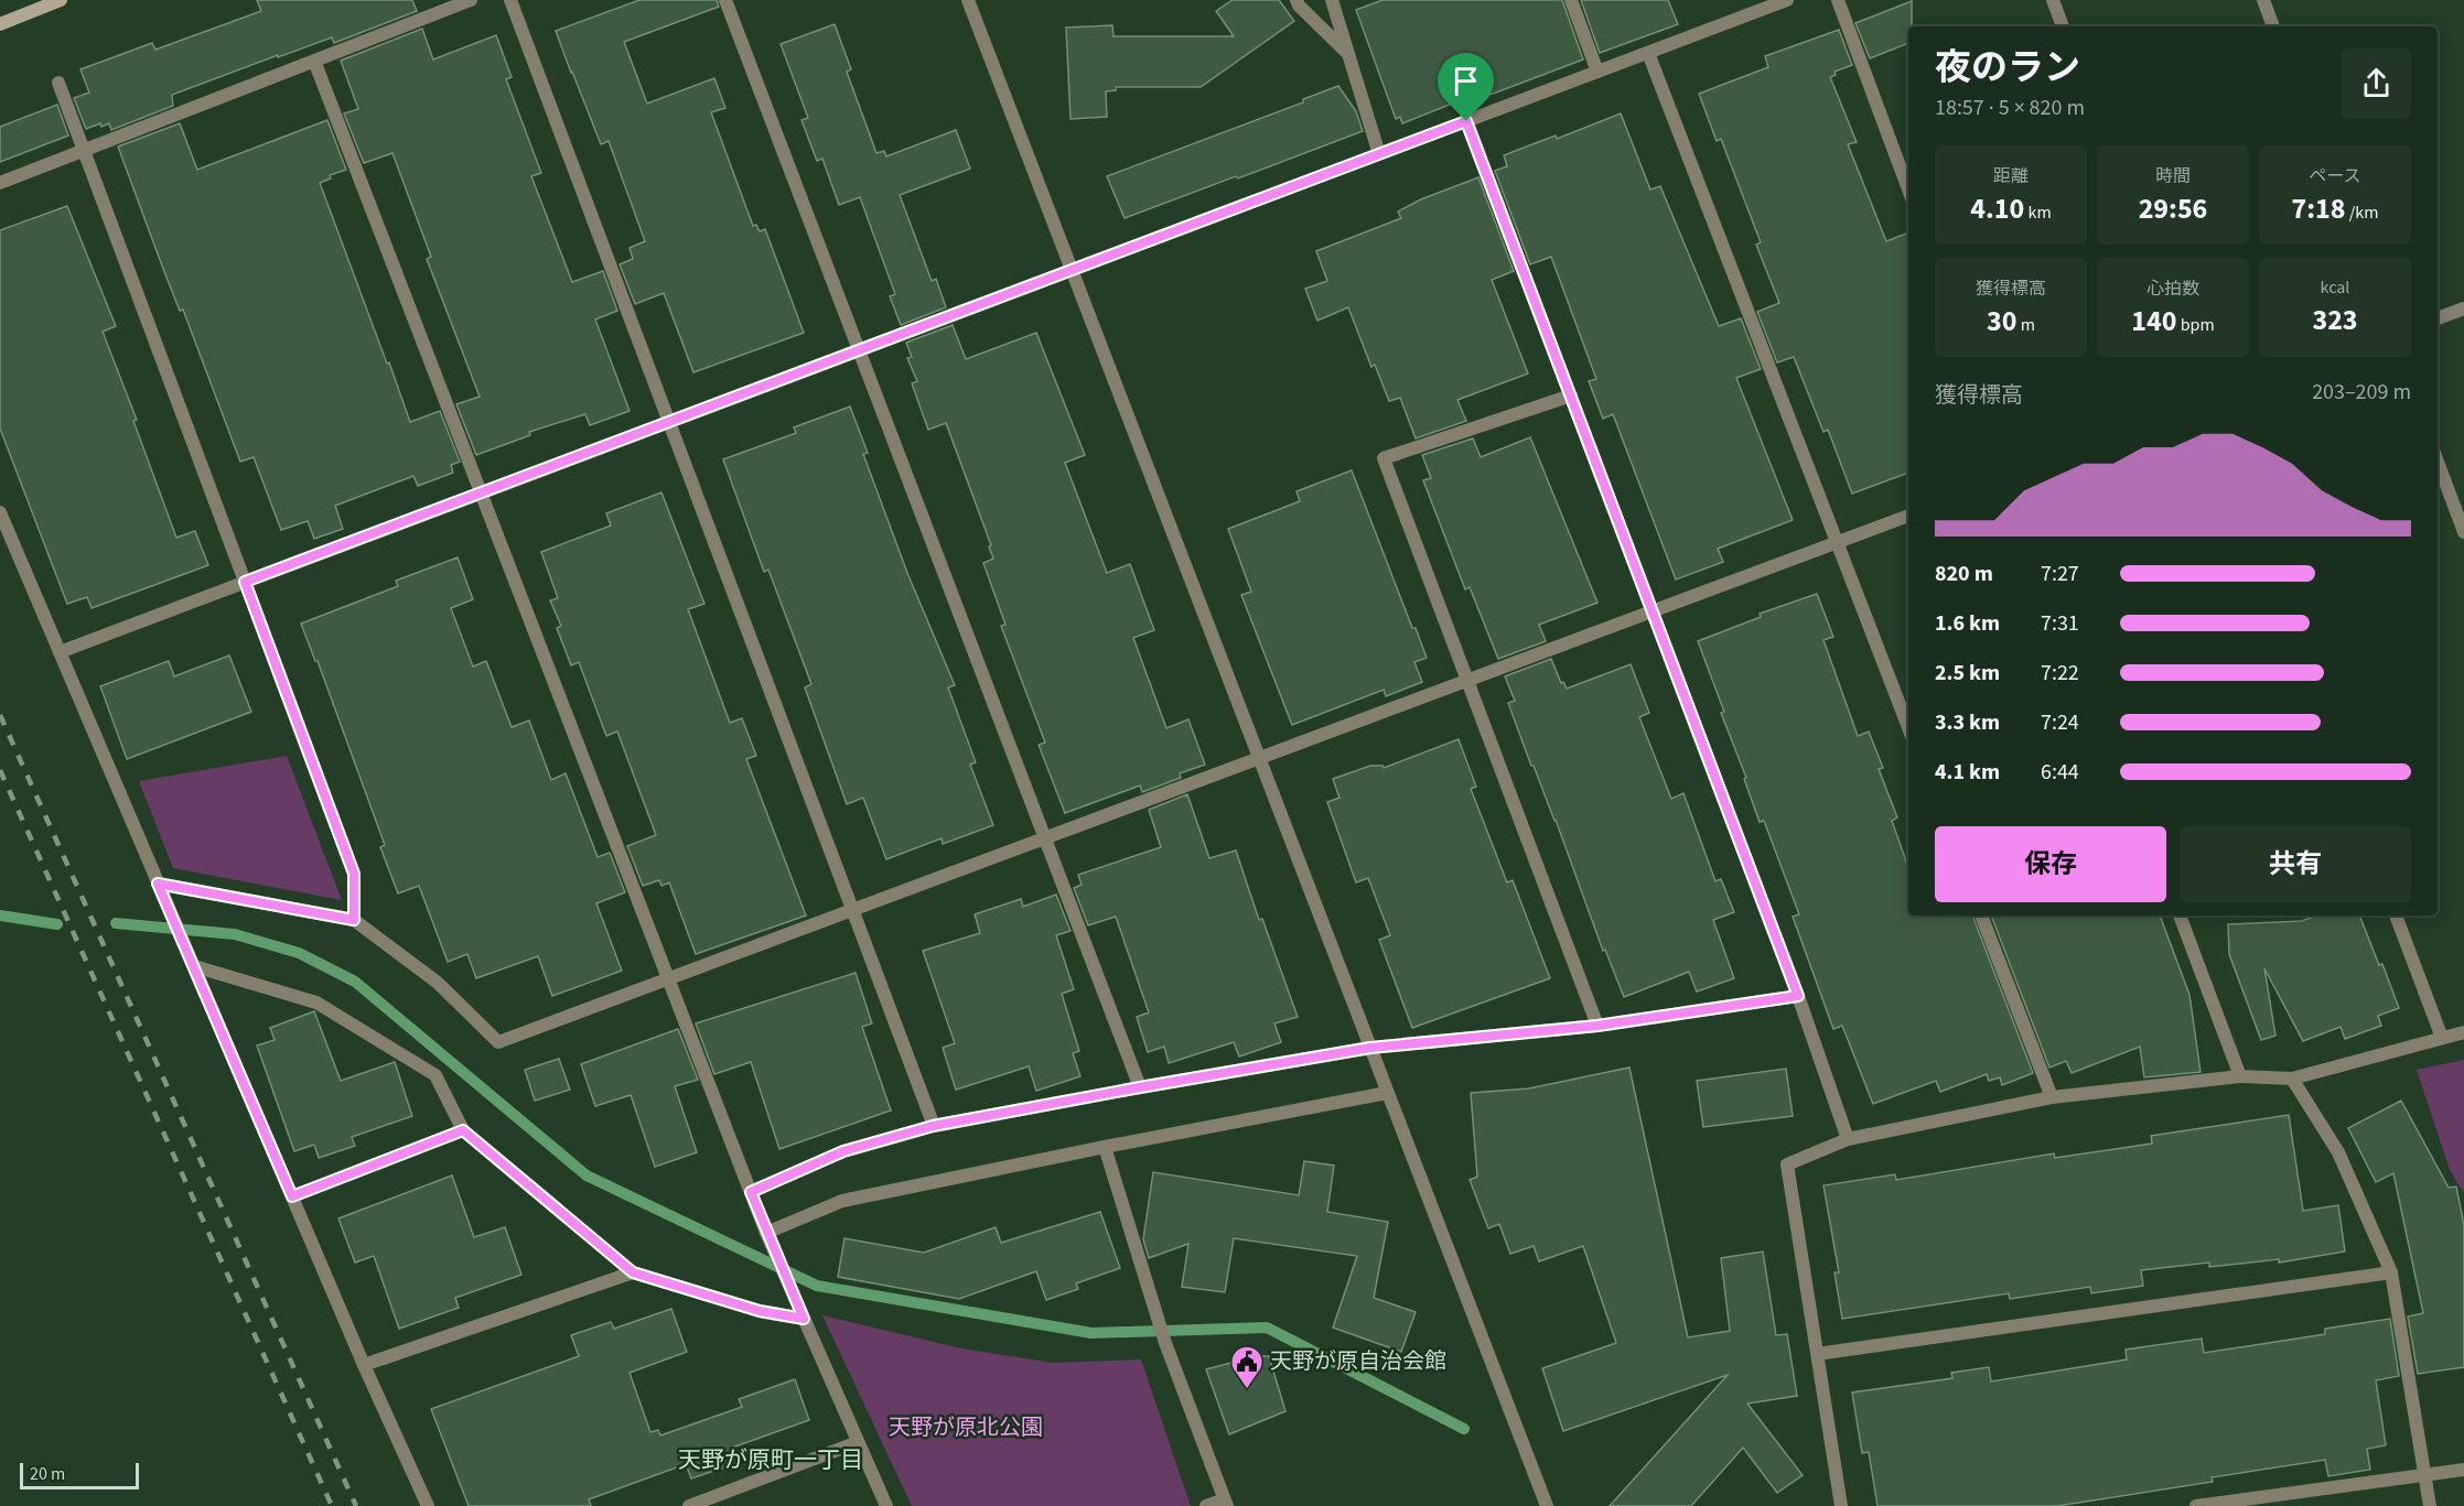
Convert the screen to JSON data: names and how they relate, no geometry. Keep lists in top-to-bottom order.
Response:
{
  "districts": ["天野が原町一丁目"],
  "parks": ["天野が原北公園"],
  "places": {
    "public building": ["天野が原自治会館"]
  },
  "scale_bar": "20 m",
  "page": {
    "heading": ["夜のラン", "18:57 · 5 × 820 m"],
    "stats": [
      ["距離", "4.10 km"],
      ["時間", "29:56"],
      ["ペース", "7:18 /km"],
      ["獲得標高", "30 m"],
      ["心拍数", "140 bpm"],
      ["kcal", "323"]
    ],
    "chart": ["獲得標高", "203–209 m"],
    "list": [
      {
        "name": "820 m",
        "note": "7:27"
      },
      {
        "name": "1.6 km",
        "note": "7:31"
      },
      {
        "name": "2.5 km",
        "note": "7:22"
      },
      {
        "name": "3.3 km",
        "note": "7:24"
      },
      {
        "name": "4.1 km",
        "note": "6:44"
      }
    ],
    "buttons": ["保存", "共有"],
    "scale": "20 m"
  }
}
